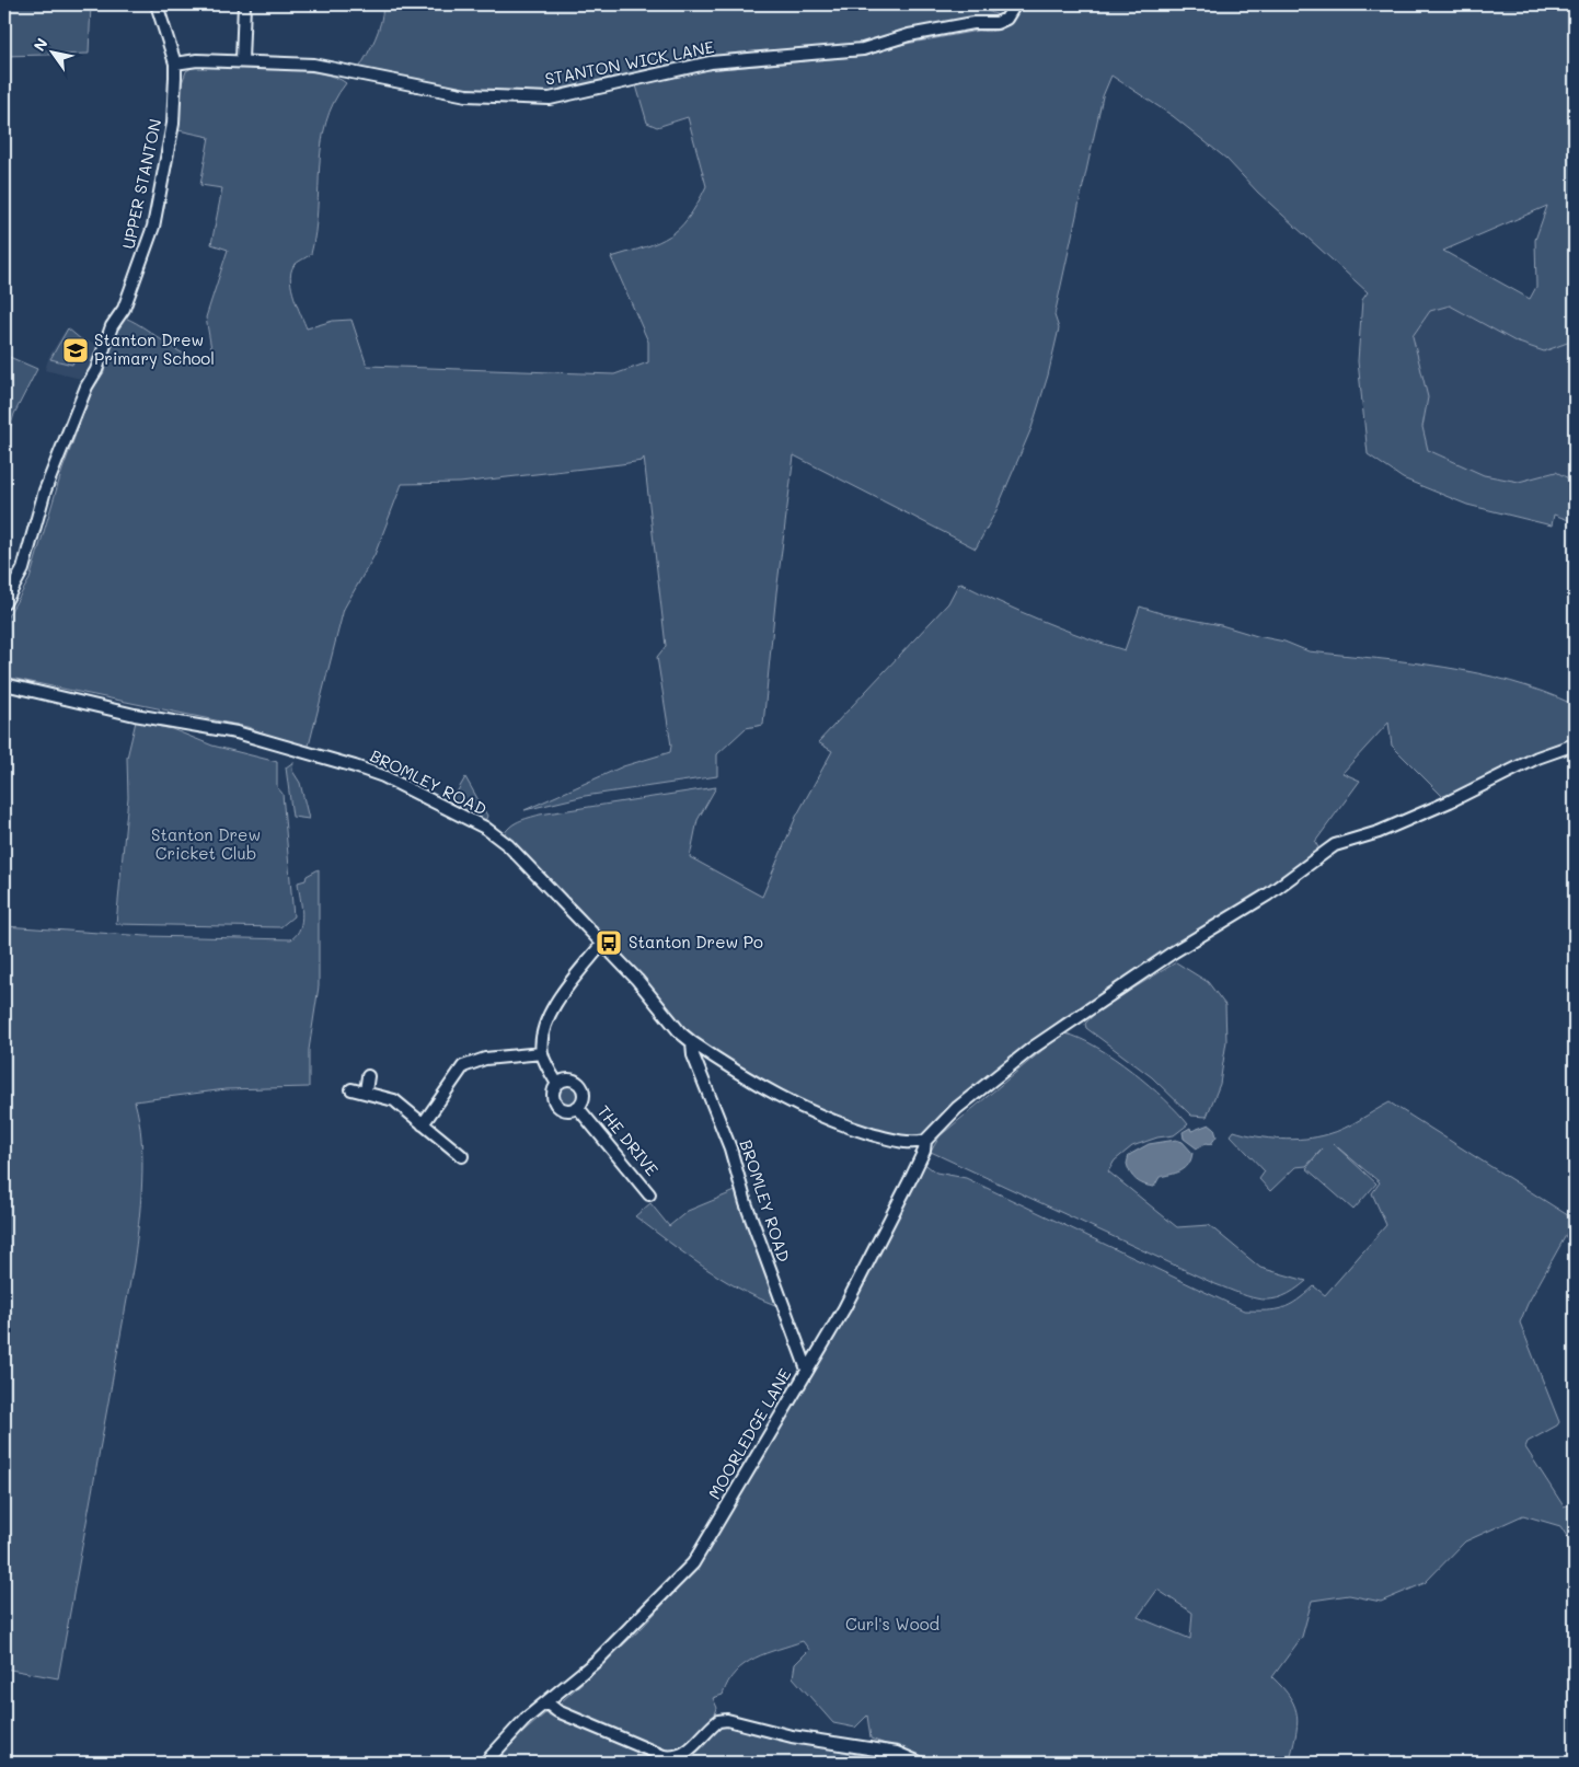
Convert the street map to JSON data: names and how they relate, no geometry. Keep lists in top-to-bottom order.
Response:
{
  "streets": {
    "street": [
      "STANTON WICK LANE",
      "UPPER STANTON",
      "BROMLEY ROAD",
      "THE DRIVE",
      "MOORLEDGE LANE"
    ]
  },
  "crossings": [
    ["STANTON WICK LANE", "UPPER STANTON"],
    ["BROMLEY ROAD", "MOORLEDGE LANE"]
  ],
  "parks": ["Stanton Drew Cricket Club", "Curl's Wood"],
  "places": {
    "school or university": ["Stanton Drew Primary School"],
    "bus stop": ["Stanton Drew Po"]
  },
  "north": "top left"
}
